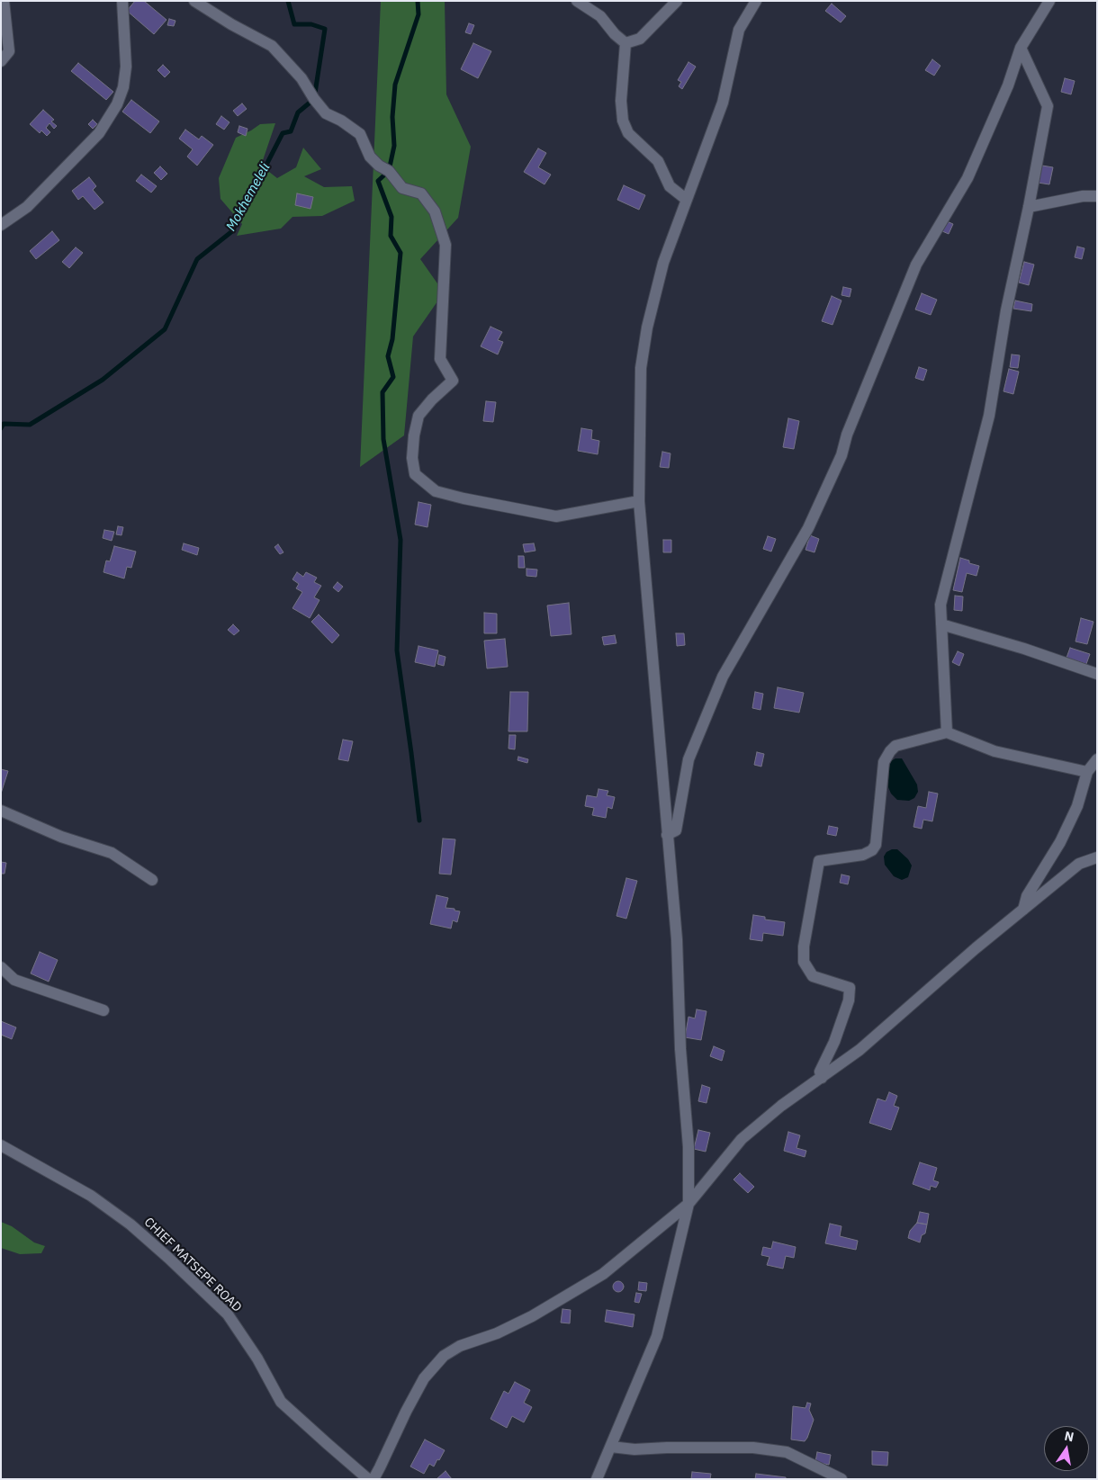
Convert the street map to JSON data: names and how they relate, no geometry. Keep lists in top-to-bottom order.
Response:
{
  "streets": {
    "street": ["CHIEF MATSEPE ROAD"]
  },
  "water": ["Mokhemeleli"],
  "north": "top"
}
